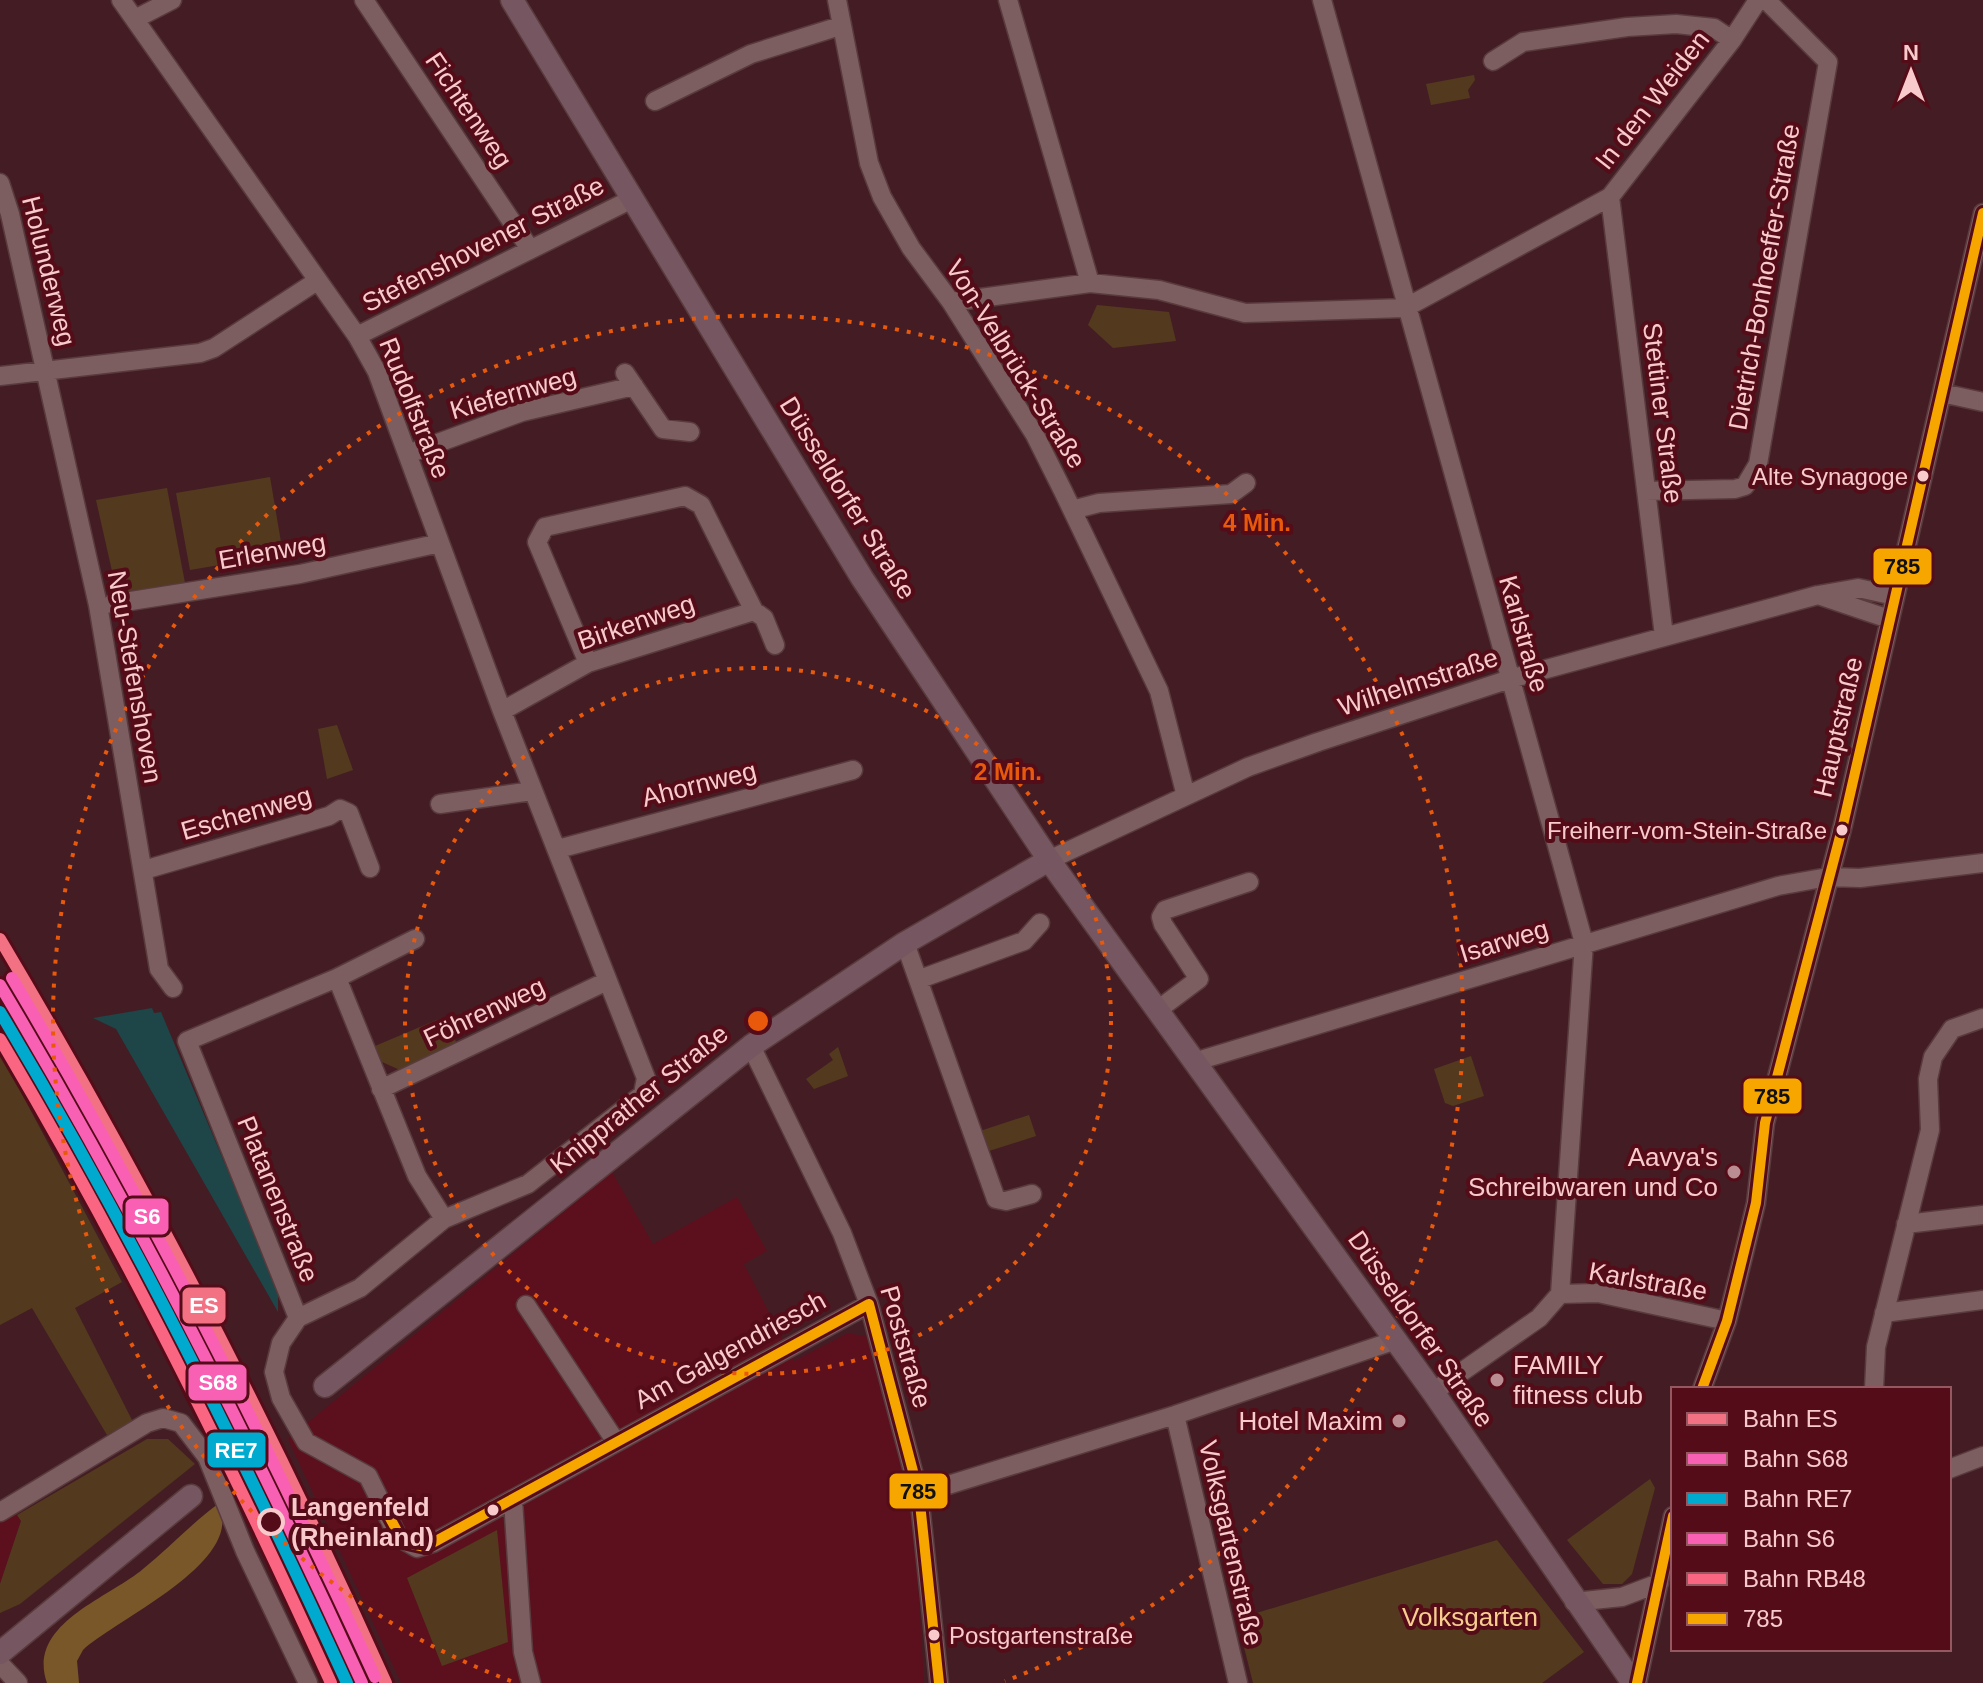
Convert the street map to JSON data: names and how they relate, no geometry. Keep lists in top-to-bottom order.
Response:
{
  "streets": {
    "main road": ["Düsseldorfer Straße", "Knipprather Straße"],
    "street": [
      "In den Weiden",
      "Fichtenweg",
      "Stefenshovener Straße",
      "Holunderweg",
      "Dietrich-Bonhoeffer-Straße",
      "Von-Velbrück-Straße",
      "Kiefernweg",
      "Rudolfstraße",
      "Stettiner Straße",
      "Erlenweg",
      "Birkenweg",
      "Karlstraße",
      "Neu-Stefenshoven",
      "Wilhelmstraße",
      "Hauptstraße",
      "Ahornweg",
      "Eschenweg",
      "Isarweg",
      "Föhrenweg",
      "Platanenstraße",
      "Poststraße",
      "Am Galgendriesch",
      "Volksgartenstraße"
    ]
  },
  "crossings": [
    ["In den Weiden", "Stettiner Straße"],
    ["In den Weiden", "Karlstraße"],
    ["Fichtenweg", "Stefenshovener Straße"],
    ["Stefenshovener Straße", "Rudolfstraße"],
    ["Stefenshovener Straße", "Düsseldorfer Straße"],
    ["Holunderweg", "Neu-Stefenshoven"],
    ["Dietrich-Bonhoeffer-Straße", "Stettiner Straße"],
    ["Von-Velbrück-Straße", "Wilhelmstraße"],
    ["Kiefernweg", "Rudolfstraße"],
    ["Rudolfstraße", "Erlenweg"],
    ["Rudolfstraße", "Birkenweg"],
    ["Rudolfstraße", "Ahornweg"],
    ["Rudolfstraße", "Platanenstraße"],
    ["Stettiner Straße", "Wilhelmstraße"],
    ["Düsseldorfer Straße", "Karlstraße"],
    ["Düsseldorfer Straße", "Wilhelmstraße"],
    ["Düsseldorfer Straße", "Isarweg"],
    ["Düsseldorfer Straße", "Knipprather Straße"],
    ["Karlstraße", "Wilhelmstraße"],
    ["Karlstraße", "Hauptstraße"],
    ["Karlstraße", "Isarweg"],
    ["Neu-Stefenshoven", "Eschenweg"],
    ["Wilhelmstraße", "Hauptstraße"],
    ["Wilhelmstraße", "Knipprather Straße"],
    ["Hauptstraße", "Isarweg"],
    ["Föhrenweg", "Platanenstraße"],
    ["Knipprather Straße", "Poststraße"],
    ["Platanenstraße", "Am Galgendriesch"],
    ["Poststraße", "Am Galgendriesch"]
  ],
  "parks": ["Volksgarten"],
  "places": [
    "Alte Synagoge",
    "Freiherr-vom-Stein-Straße",
    "Aavya's Schreibwaren und Co",
    "FAMILY fitness club",
    "Hotel Maxim",
    "Langenfeld (Rheinland)",
    "Postgartenstraße"
  ],
  "lines": [
    "transit line 785",
    "rail line ES",
    "rail line S6",
    "rail line S68",
    "rail line RE7",
    "rail line RB48"
  ],
  "legend": [
    "Bahn ES",
    "Bahn S68",
    "Bahn RE7",
    "Bahn S6",
    "Bahn RB48",
    "785"
  ],
  "north": "top",
  "rings": ["4 Min.", "2 Min."]
}
